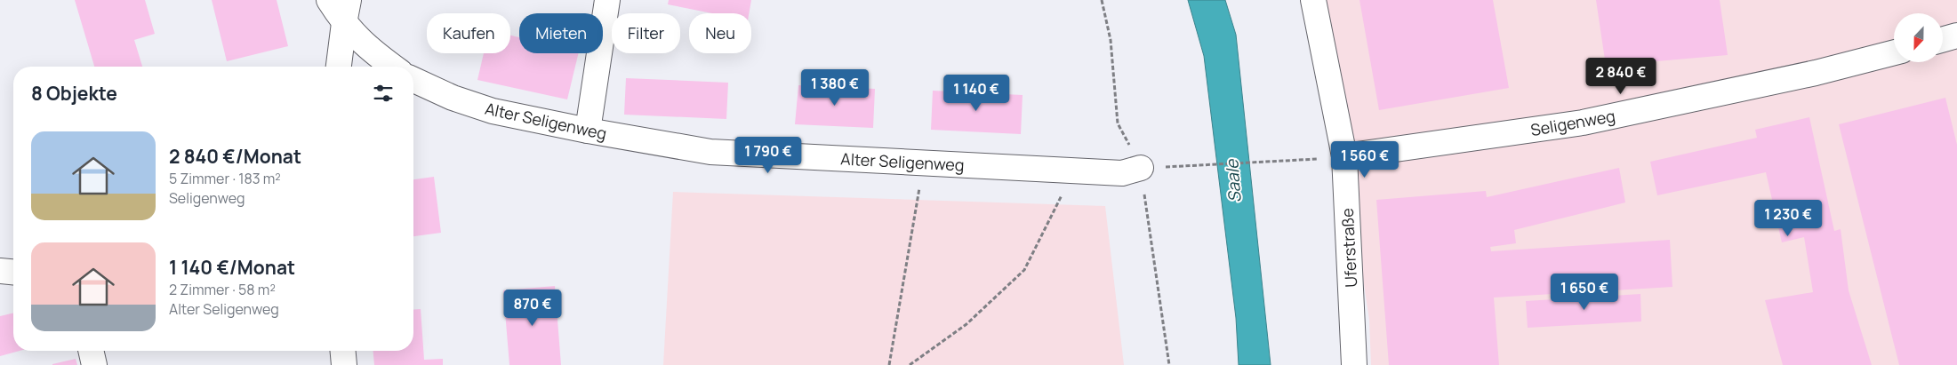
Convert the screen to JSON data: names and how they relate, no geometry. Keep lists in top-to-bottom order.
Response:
{
  "streets": {
    "street": ["Alter Seligenweg", "Seligenweg", "Uferstraße"]
  },
  "crossings": [
    ["Seligenweg", "Uferstraße"]
  ],
  "water": ["Saale"],
  "north": "bottom",
  "page": {
    "chip": [
      "Kaufen",
      "Mieten",
      "Filter",
      "Neu"
    ],
    "price": [
      "2 840 €",
      "1 380 €",
      "1 140 €",
      "1 790 €",
      "1 560 €",
      "1 230 €",
      "1 650 €",
      "870 €"
    ],
    "heading": "8 Objekte",
    "list": [
      {
        "name": "2 840 €/Monat",
        "note": "5 Zimmer · 183 m² · Seligenweg"
      },
      {
        "name": "1 140 €/Monat",
        "note": "2 Zimmer · 58 m² · Alter Seligenweg"
      }
    ]
  }
}
